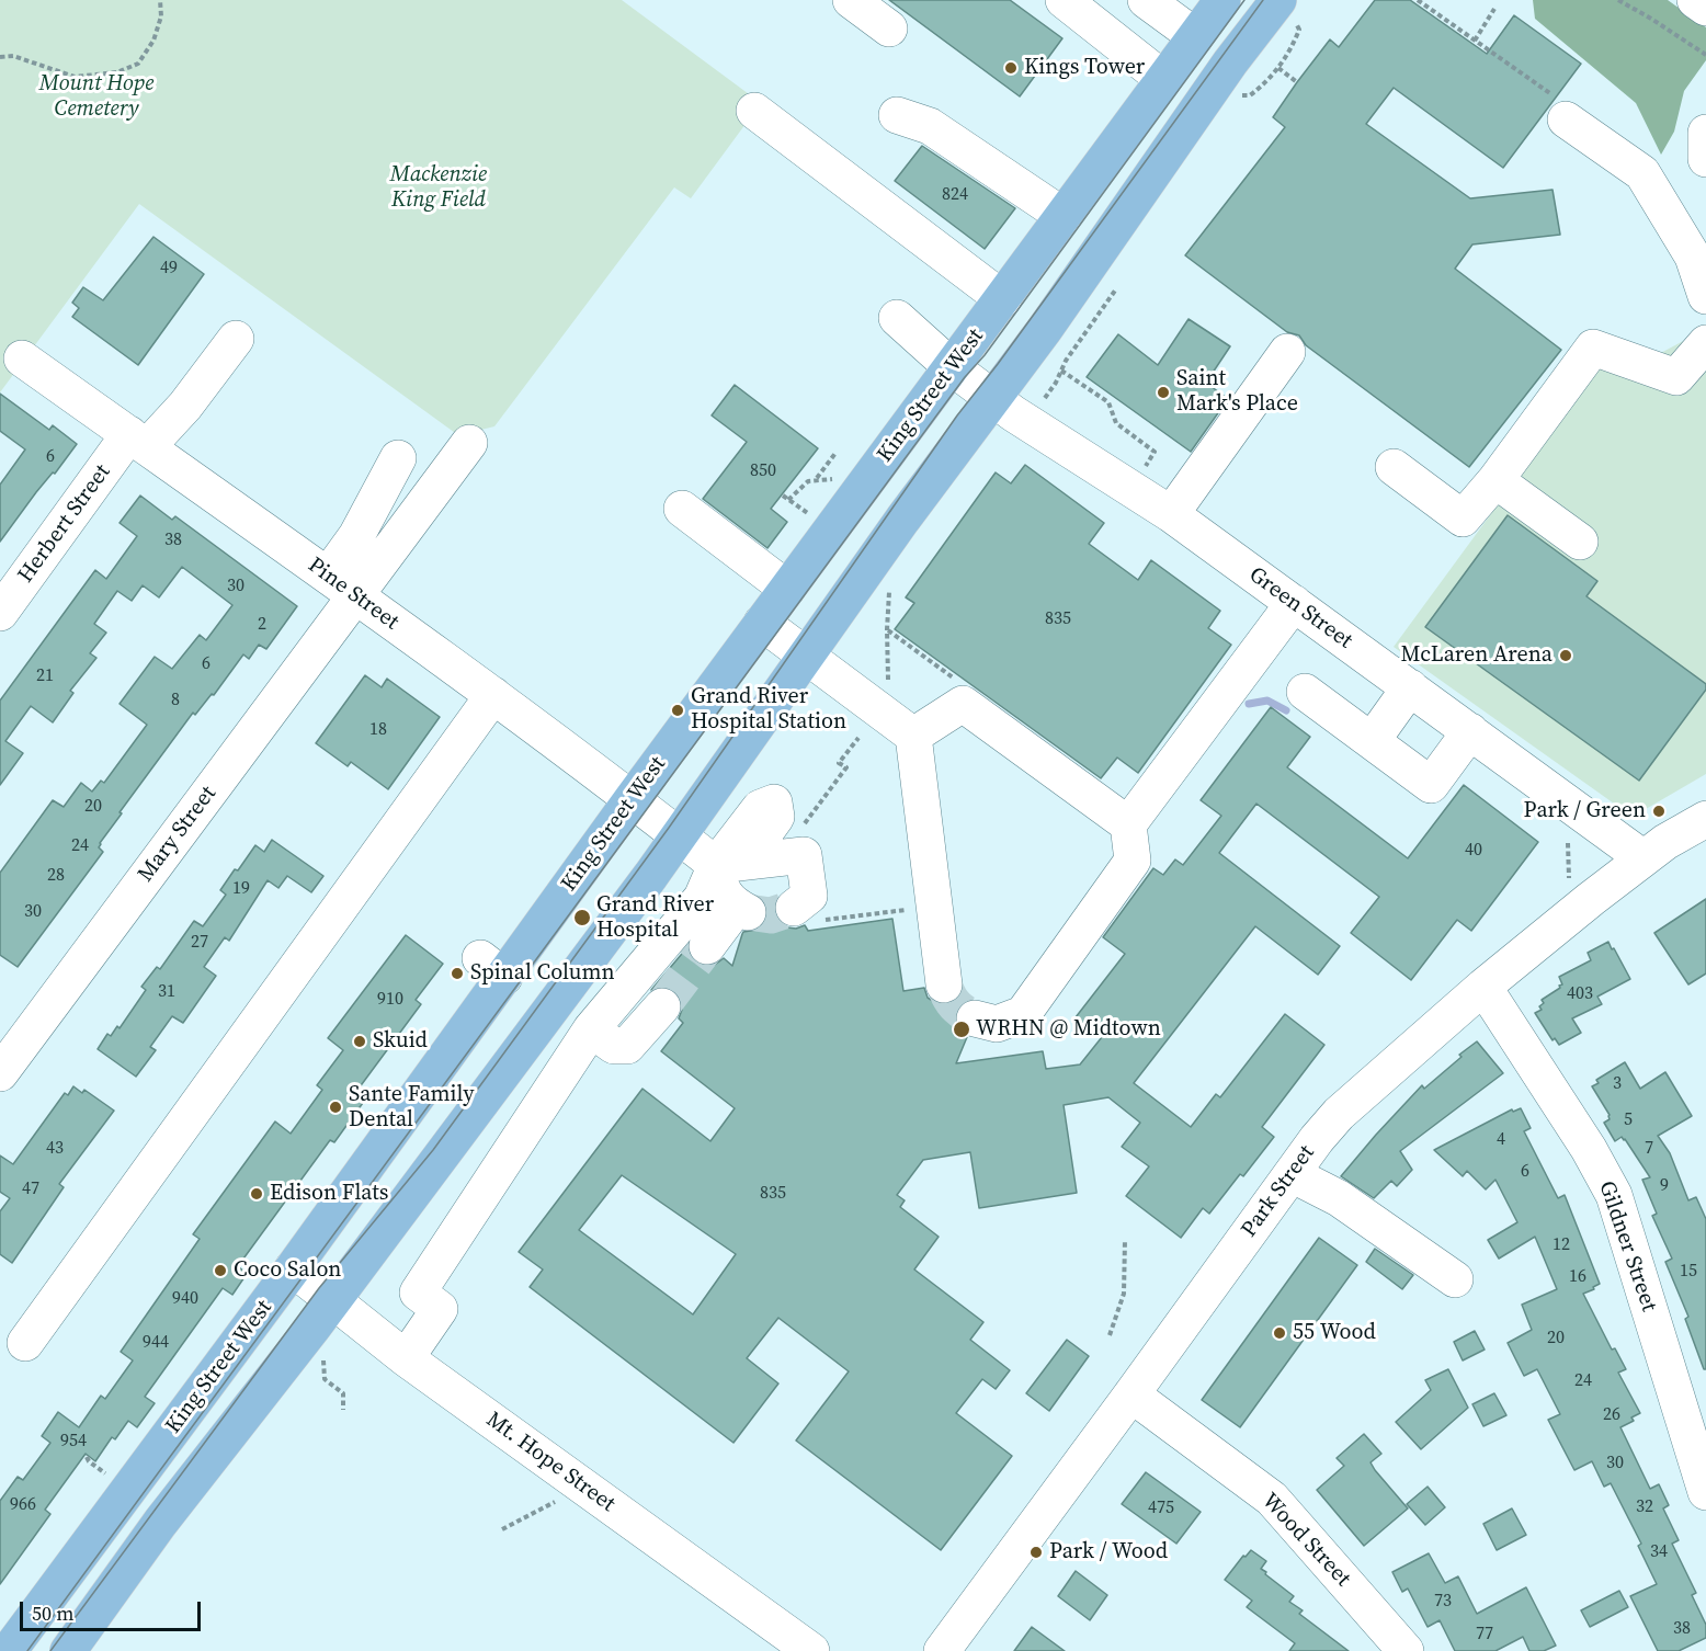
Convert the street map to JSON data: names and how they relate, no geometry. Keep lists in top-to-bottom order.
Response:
{
  "streets": {
    "main road": ["King Street West"],
    "street": [
      "Herbert Street",
      "Pine Street",
      "Green Street",
      "Mary Street",
      "Park Street",
      "Gildner Street",
      "Mt. Hope Street",
      "Wood Street"
    ]
  },
  "crossings": [
    ["King Street West", "Pine Street"],
    ["King Street West", "Green Street"],
    ["King Street West", "Mt. Hope Street"],
    ["Herbert Street", "Pine Street"],
    ["Pine Street", "Mary Street"],
    ["Green Street", "Park Street"],
    ["Park Street", "Gildner Street"],
    ["Park Street", "Wood Street"]
  ],
  "parks": ["Mount Hope Cemetery", "Mackenzie King Field"],
  "places": [
    "Kings Tower",
    "Saint Mark's Place",
    "McLaren Arena",
    "Grand River Hospital Station",
    "Park / Green",
    "Grand River Hospital",
    "Spinal Column",
    "WRHN @ Midtown",
    "Skuid",
    "Sante Family Dental",
    "Edison Flats",
    "Coco Salon",
    "55 Wood",
    "Park / Wood"
  ],
  "house_numbers": [
    "824",
    "49",
    "6",
    "850",
    "38",
    "30",
    "835",
    "2",
    "6",
    "21",
    "8",
    "18",
    "20",
    "24",
    "40",
    "28",
    "19",
    "30",
    "27",
    "31",
    "403",
    "910",
    "3",
    "5",
    "4",
    "43",
    "7",
    "6",
    "9",
    "47",
    "835",
    "12",
    "15",
    "16",
    "940",
    "20",
    "944",
    "24",
    "26",
    "954",
    "30",
    "966",
    "32",
    "475",
    "34",
    "73",
    "38",
    "77"
  ],
  "scale_bar": "50 m"
}
